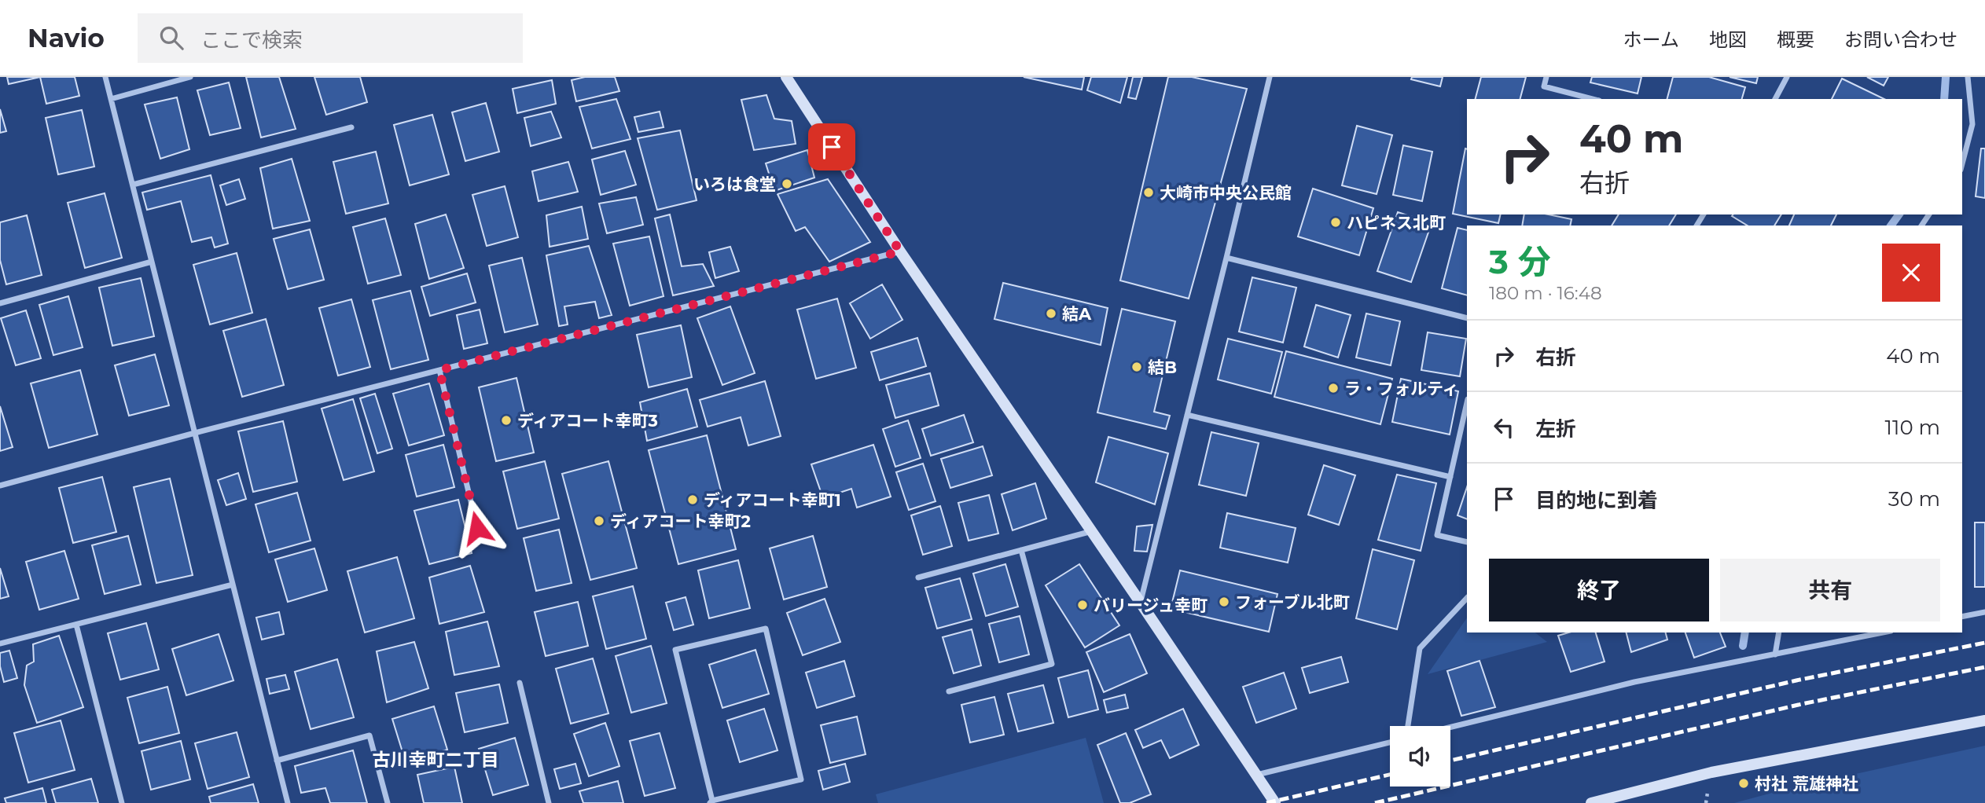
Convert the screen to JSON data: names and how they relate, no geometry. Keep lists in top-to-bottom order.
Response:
{
  "districts": ["古川幸町二丁目"],
  "places": [
    "いろは食堂",
    "大崎市中央公民館",
    "ハピネス北町",
    "結A",
    "結B",
    "ラ・フォルティ",
    "ディアコート幸町3",
    "ディアコート幸町1",
    "ディアコート幸町2",
    "フォーブル北町",
    "バリージュ幸町",
    "村社 荒雄神社"
  ],
  "page": {
    "header": "Navio",
    "search": "ここで検索",
    "nav": [
      "ホーム",
      "地図",
      "概要",
      "お問い合わせ"
    ],
    "turn": ["40 m", "右折"],
    "heading": ["3 分", "180 m · 16:48"],
    "list": [
      {
        "name": "右折",
        "value": "40 m"
      },
      {
        "name": "左折",
        "value": "110 m"
      },
      {
        "name": "目的地に到着",
        "value": "30 m"
      }
    ],
    "buttons": ["終了", "共有"]
  }
}
